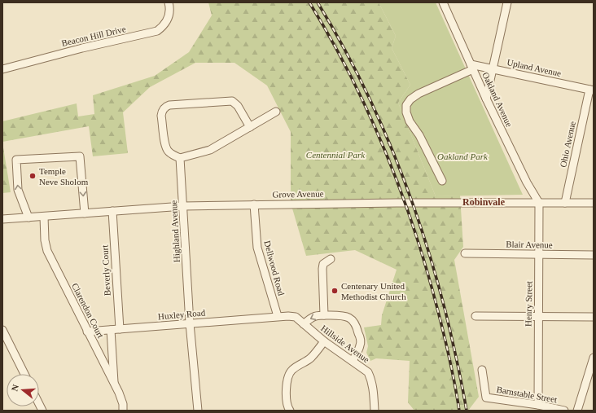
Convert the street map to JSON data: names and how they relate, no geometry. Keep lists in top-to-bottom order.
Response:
{
  "streets": {
    "street": [
      "Beacon Hill Drive",
      "Upland Avenue",
      "Oakland Avenue",
      "Ohio Avenue",
      "Grove Avenue",
      "Highland Avenue",
      "Blair Avenue",
      "Dellwood Road",
      "Beverly Court",
      "Henry Street",
      "Clarendon Court",
      "Huxley Road",
      "Hillside Avenue",
      "Barnstable Street"
    ]
  },
  "crossings": [
    ["Upland Avenue", "Oakland Avenue"],
    ["Upland Avenue", "Ohio Avenue"],
    ["Oakland Avenue", "Grove Avenue"],
    ["Oakland Avenue", "Henry Street"],
    ["Ohio Avenue", "Grove Avenue"],
    ["Grove Avenue", "Highland Avenue"],
    ["Grove Avenue", "Dellwood Road"],
    ["Grove Avenue", "Beverly Court"],
    ["Grove Avenue", "Henry Street"],
    ["Grove Avenue", "Clarendon Court"],
    ["Highland Avenue", "Huxley Road"],
    ["Blair Avenue", "Henry Street"],
    ["Dellwood Road", "Huxley Road"],
    ["Dellwood Road", "Hillside Avenue"],
    ["Beverly Court", "Huxley Road"],
    ["Henry Street", "Barnstable Street"],
    ["Clarendon Court", "Huxley Road"],
    ["Huxley Road", "Hillside Avenue"]
  ],
  "districts": ["Robinvale"],
  "parks": ["Centennial Park", "Oakland Park"],
  "places": ["Temple Neve Sholom", "Centenary United Methodist Church"],
  "north": "left"
}
